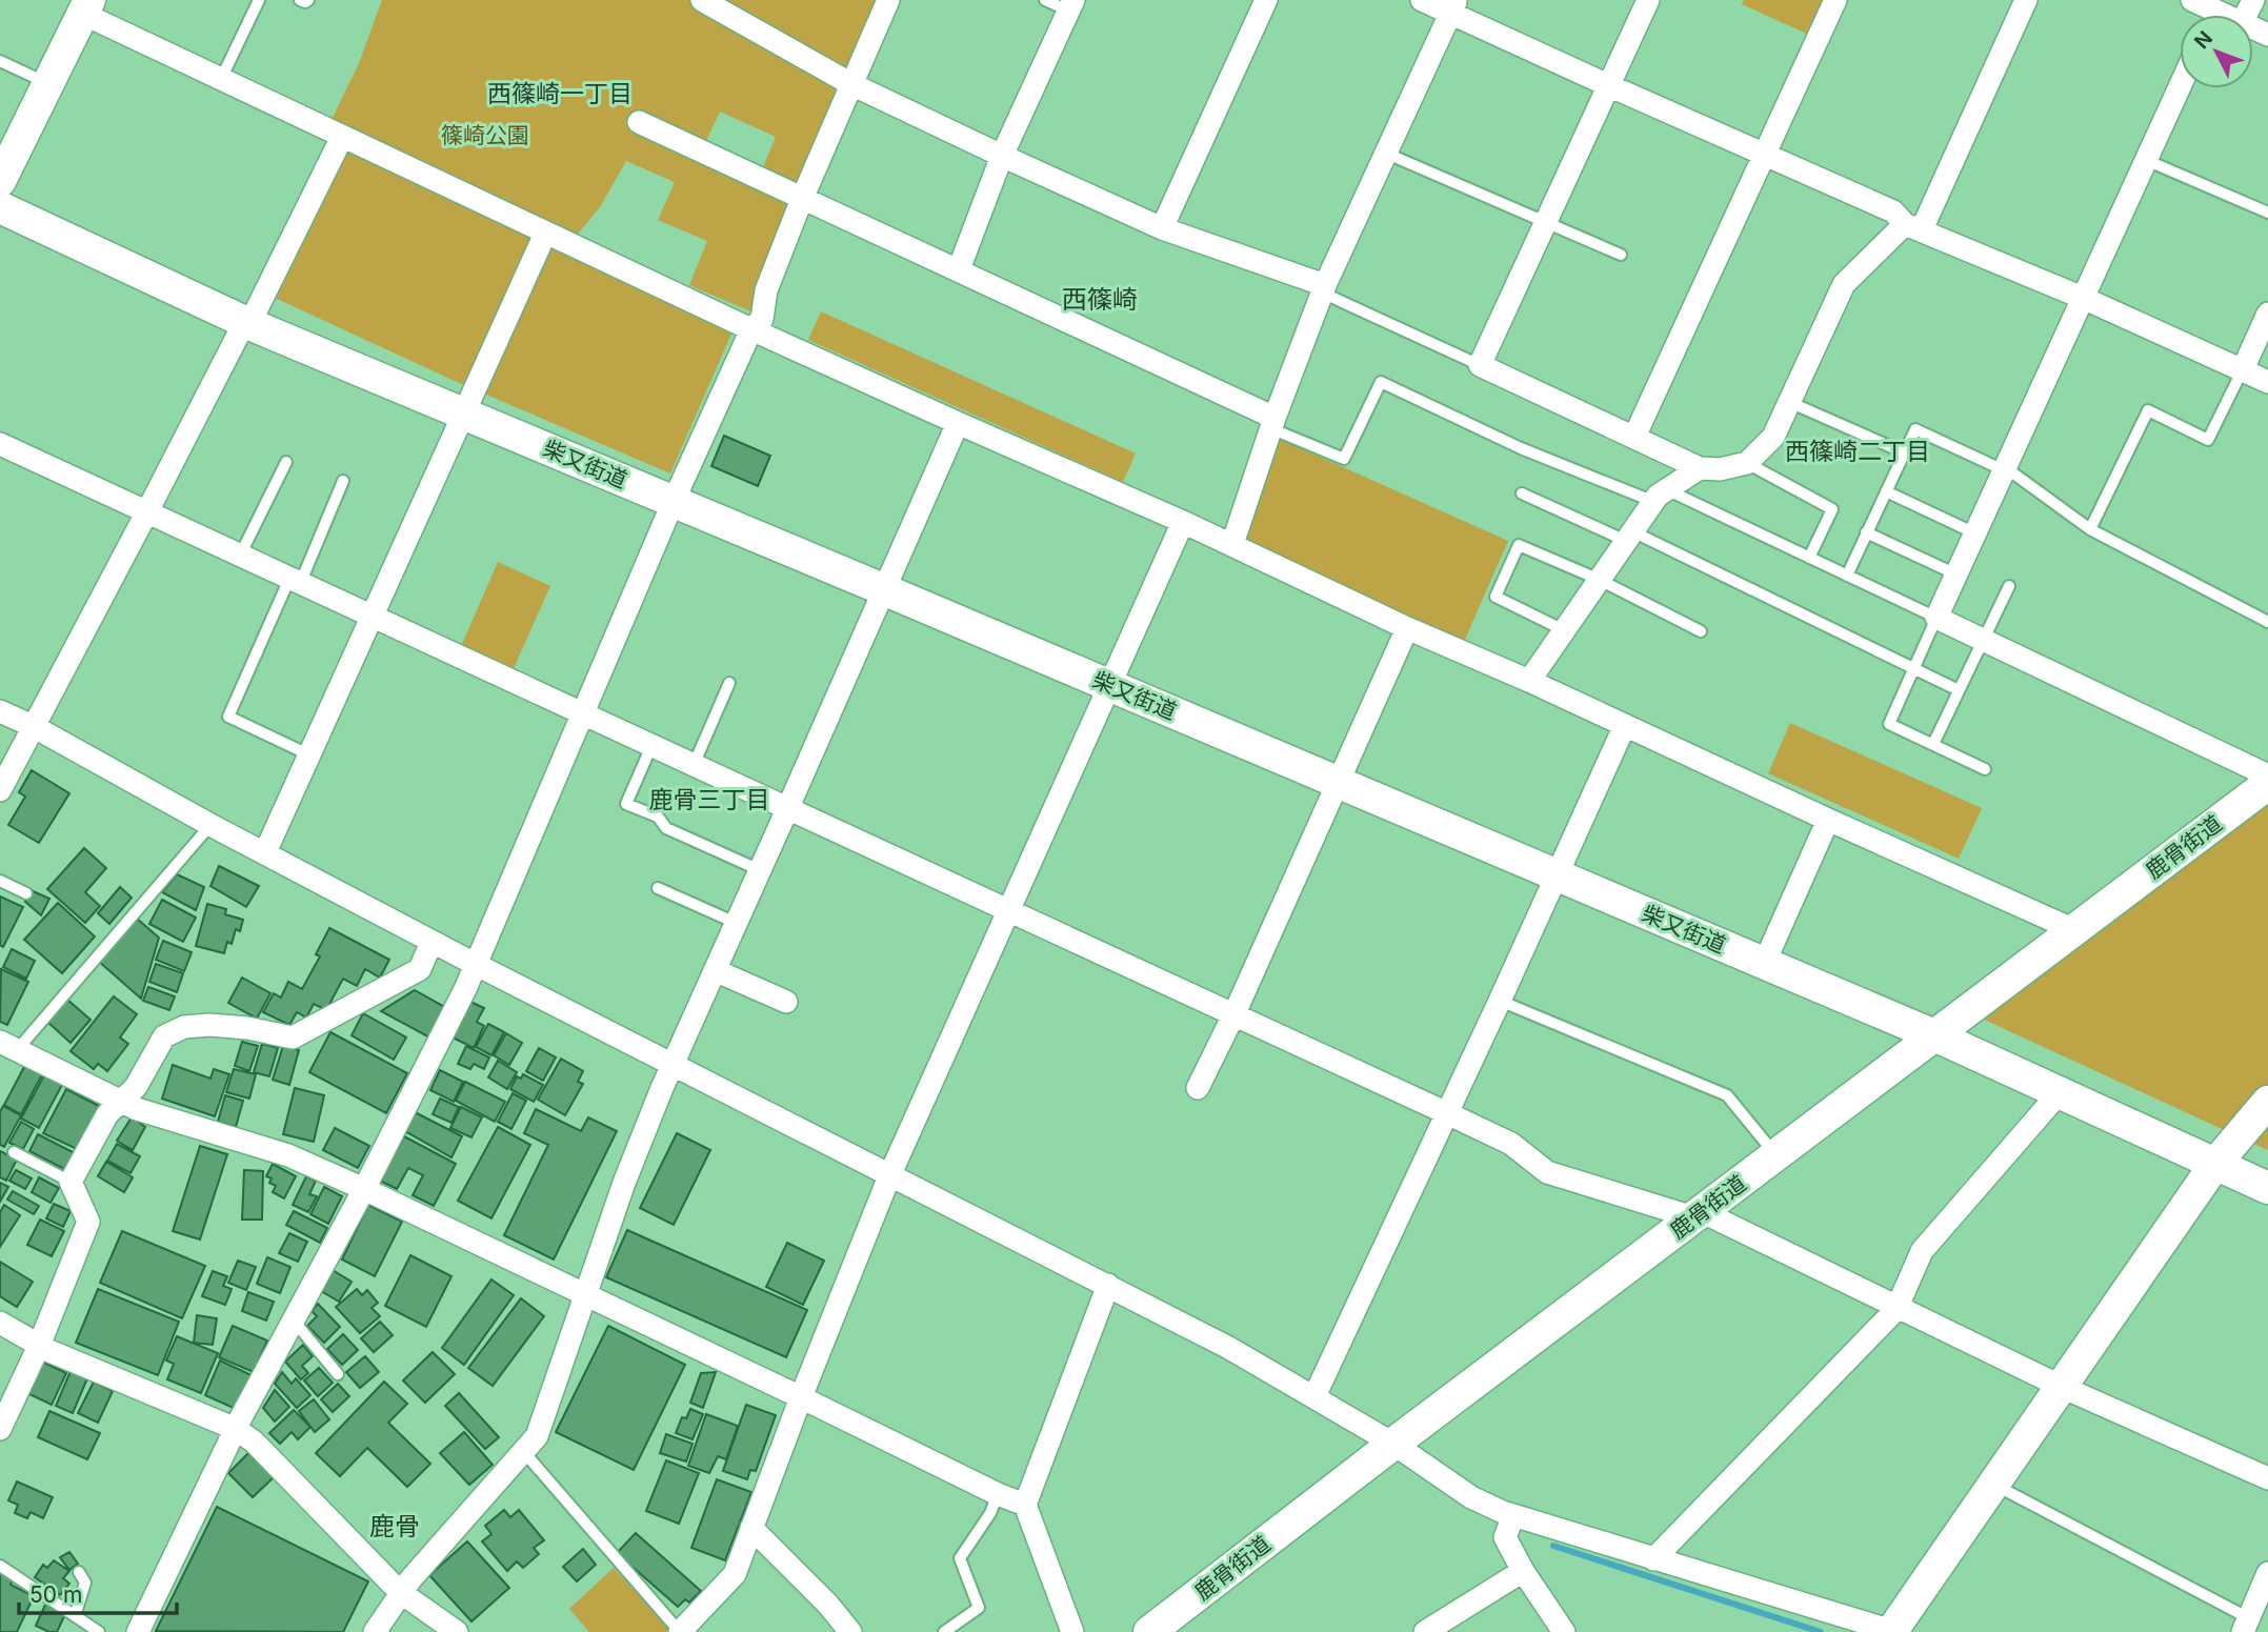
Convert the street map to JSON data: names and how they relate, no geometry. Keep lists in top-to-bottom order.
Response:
{
  "streets": {
    "main road": ["柴又街道", "鹿骨街道"]
  },
  "crossings": [
    ["柴又街道", "鹿骨街道"]
  ],
  "districts": [
    "西篠崎一丁目",
    "西篠崎",
    "西篠崎二丁目",
    "鹿骨三丁目",
    "鹿骨"
  ],
  "parks": ["篠崎公園"],
  "scale_bar": "50 m",
  "north": "top left"
}
